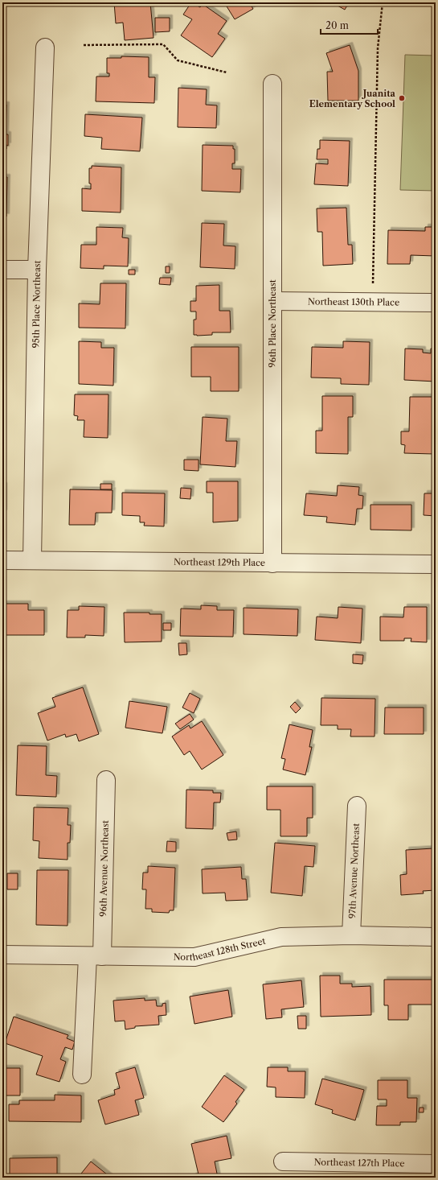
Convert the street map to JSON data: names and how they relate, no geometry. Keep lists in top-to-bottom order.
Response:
{
  "streets": {
    "street": [
      "Northeast 130th Place",
      "95th Place Northeast",
      "96th Place Northeast",
      "Northeast 129th Place",
      "96th Avenue Northeast",
      "97th Avenue Northeast",
      "Northeast 128th Street",
      "Northeast 127th Place"
    ]
  },
  "crossings": [
    ["Northeast 130th Place", "96th Place Northeast"],
    ["95th Place Northeast", "Northeast 129th Place"],
    ["96th Place Northeast", "Northeast 129th Place"],
    ["96th Avenue Northeast", "Northeast 128th Street"],
    ["97th Avenue Northeast", "Northeast 128th Street"]
  ],
  "places": ["Juanita Elementary School"],
  "scale_bar": "20 m"
}
